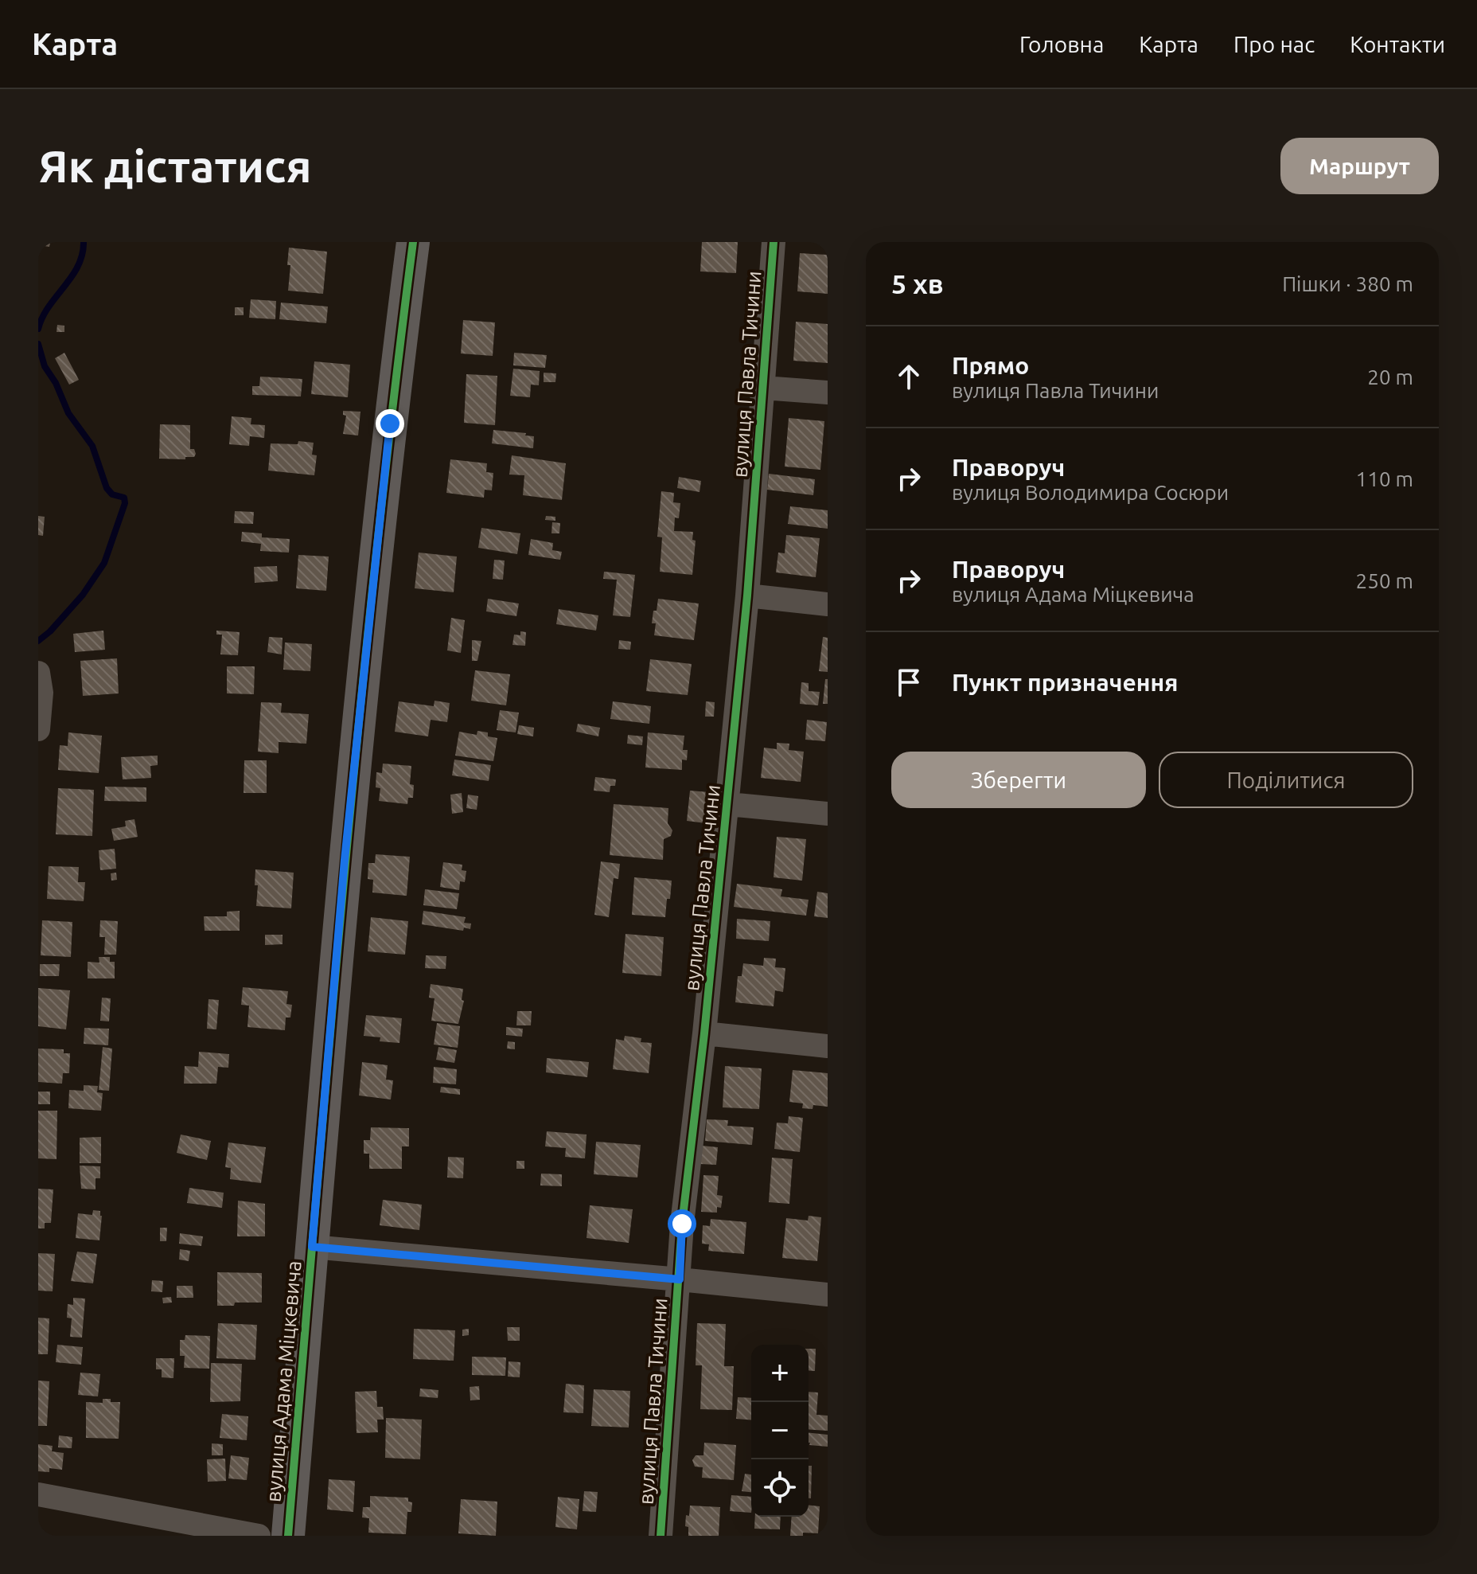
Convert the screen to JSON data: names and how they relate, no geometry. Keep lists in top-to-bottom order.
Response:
{
  "streets": {
    "street": ["вулиця Павла Тичини", "вулиця Адама Міцкевича"]
  },
  "page": {
    "header": "Карта",
    "nav": [
      "Головна",
      "Карта",
      "Про нас",
      "Контакти"
    ],
    "buttons": [
      "Маршрут",
      ["Зберегти", "Поділитися"]
    ],
    "title": "Як дістатися",
    "heading": ["5 хв", "Пішки · 380 m"],
    "list": [
      ["Прямо", "вулиця Павла Тичини", "20 m"],
      ["Праворуч", "вулиця Володимира Сосюри", "110 m"],
      ["Праворуч", "вулиця Адама Міцкевича", "250 m"],
      "Пункт призначення"
    ],
    "map_buttons": ["+", "−"]
  }
}
